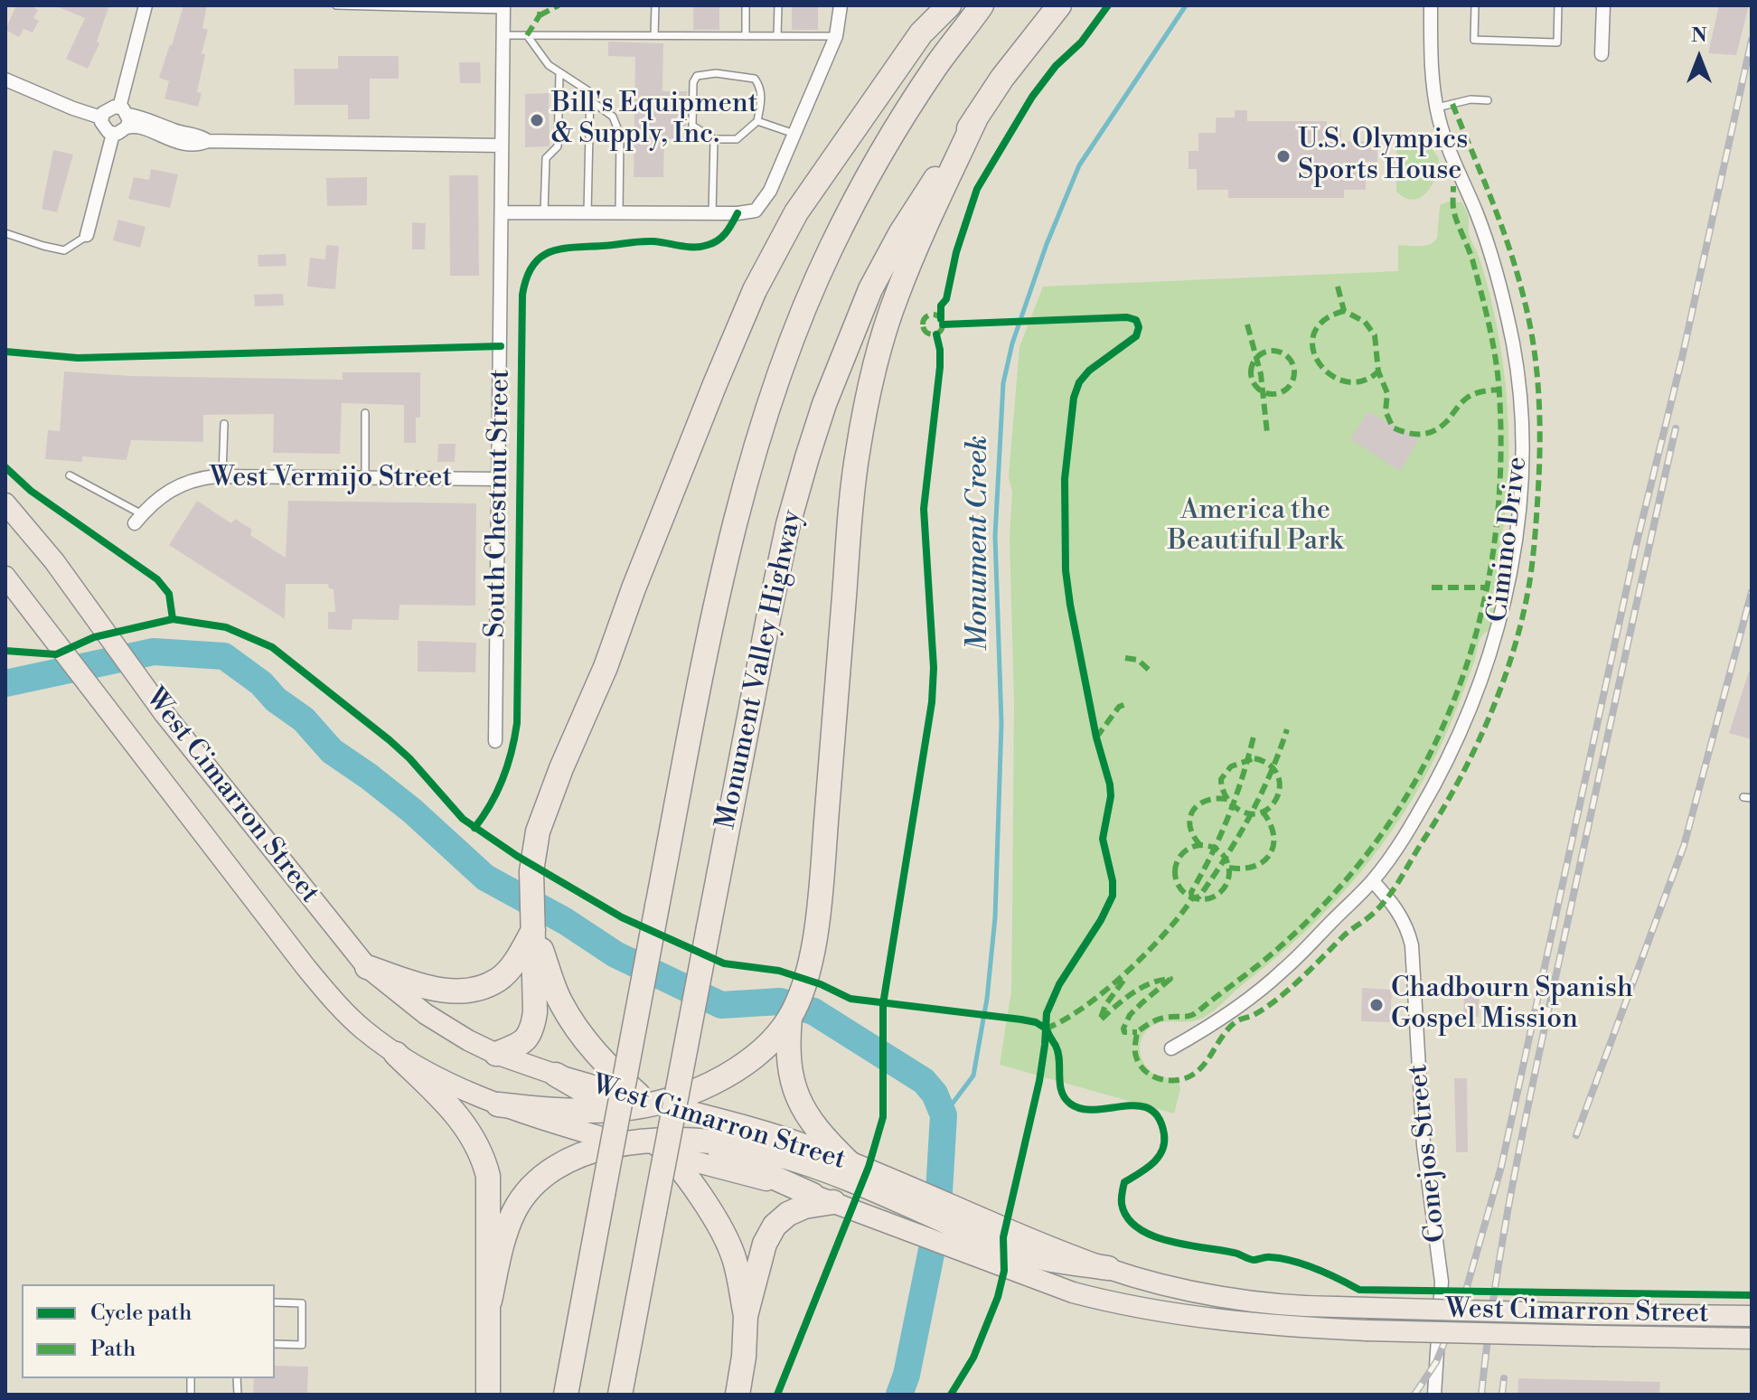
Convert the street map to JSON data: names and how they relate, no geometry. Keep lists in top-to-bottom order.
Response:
{
  "streets": {
    "highway": ["Monument Valley Highway"],
    "main road": ["West Cimarron Street"],
    "street": [
      "West Vermijo Street",
      "South Chestnut Street",
      "Cimino Drive",
      "Conejos Street"
    ]
  },
  "crossings": [
    ["West Vermijo Street", "South Chestnut Street"],
    ["Cimino Drive", "Conejos Street"]
  ],
  "water": ["Monument Creek"],
  "parks": ["America the Beautiful Park"],
  "places": ["Bill's Equipment & Supply, Inc.", "U.S. Olympics Sports House", "Chadbourn Spanish Gospel Mission"],
  "legend": ["Cycle path", "Path"],
  "north": "top"
}
